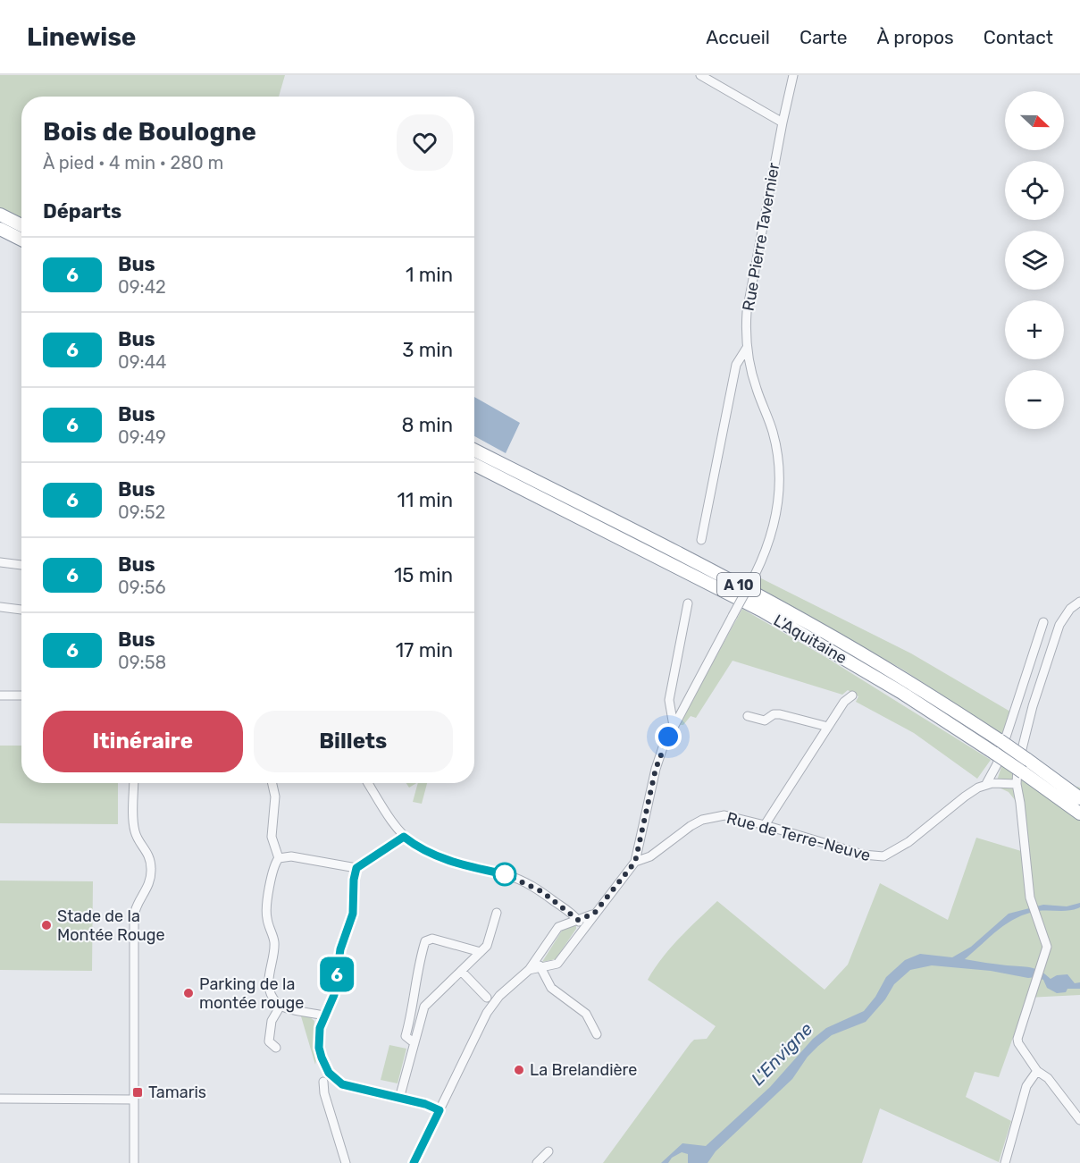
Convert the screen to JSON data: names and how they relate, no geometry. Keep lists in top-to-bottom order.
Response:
{
  "streets": {
    "highway": ["A 10", "L'Aquitaine"],
    "street": ["Rue Pierre Tavernier", "Rue de Terre-Neuve"]
  },
  "crossings": [
    ["Rue Pierre Tavernier", "Rue de Terre-Neuve"]
  ],
  "water": ["L'Envigne"],
  "places": {
    "other": ["Stade de la Montée Rouge", "Parking de la montée rouge", "La Brelandière"],
    "transit": ["Tamaris"]
  },
  "lines": ["bus line 6"],
  "north": "right",
  "page": {
    "header": "Linewise",
    "nav": [
      "Accueil",
      "Carte",
      "À propos",
      "Contact"
    ],
    "on_map": "6",
    "map_buttons": ["+", "−"],
    "heading": [
      ["Bois de Boulogne", "À pied · 4 min · 280 m"],
      "Départs"
    ],
    "list": [
      {
        "mark": "6",
        "name": "Bus",
        "note": "09:42",
        "value": "1 min"
      },
      {
        "mark": "6",
        "name": "Bus",
        "note": "09:44",
        "value": "3 min"
      },
      {
        "mark": "6",
        "name": "Bus",
        "note": "09:49",
        "value": "8 min"
      },
      {
        "mark": "6",
        "name": "Bus",
        "note": "09:52",
        "value": "11 min"
      },
      {
        "mark": "6",
        "name": "Bus",
        "note": "09:56",
        "value": "15 min"
      },
      {
        "mark": "6",
        "name": "Bus",
        "note": "09:58",
        "value": "17 min"
      }
    ],
    "buttons": ["Itinéraire", "Billets"]
  }
}
